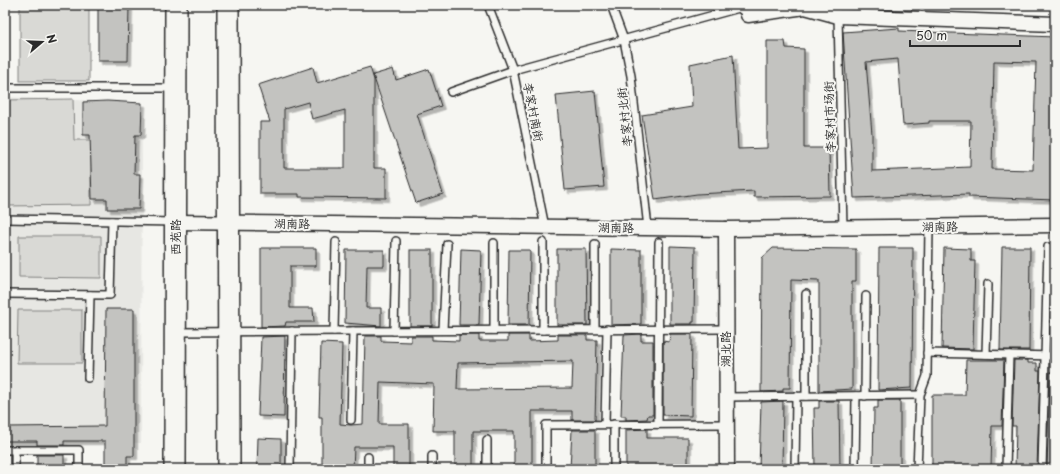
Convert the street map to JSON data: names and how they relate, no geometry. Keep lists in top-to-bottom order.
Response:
{
  "streets": {
    "main road": ["西苑路"],
    "street": ["湖南路", "湖北路"],
    "lane": ["李家村南街", "李家村北街", "李家村市场街"]
  },
  "crossings": [
    ["李家村南街", "湖南路"],
    ["李家村北街", "湖南路"],
    ["李家村市场街", "湖南路"],
    ["湖南路", "西苑路"],
    ["湖南路", "湖北路"]
  ],
  "scale_bar": "50 m",
  "north": "right"
}
